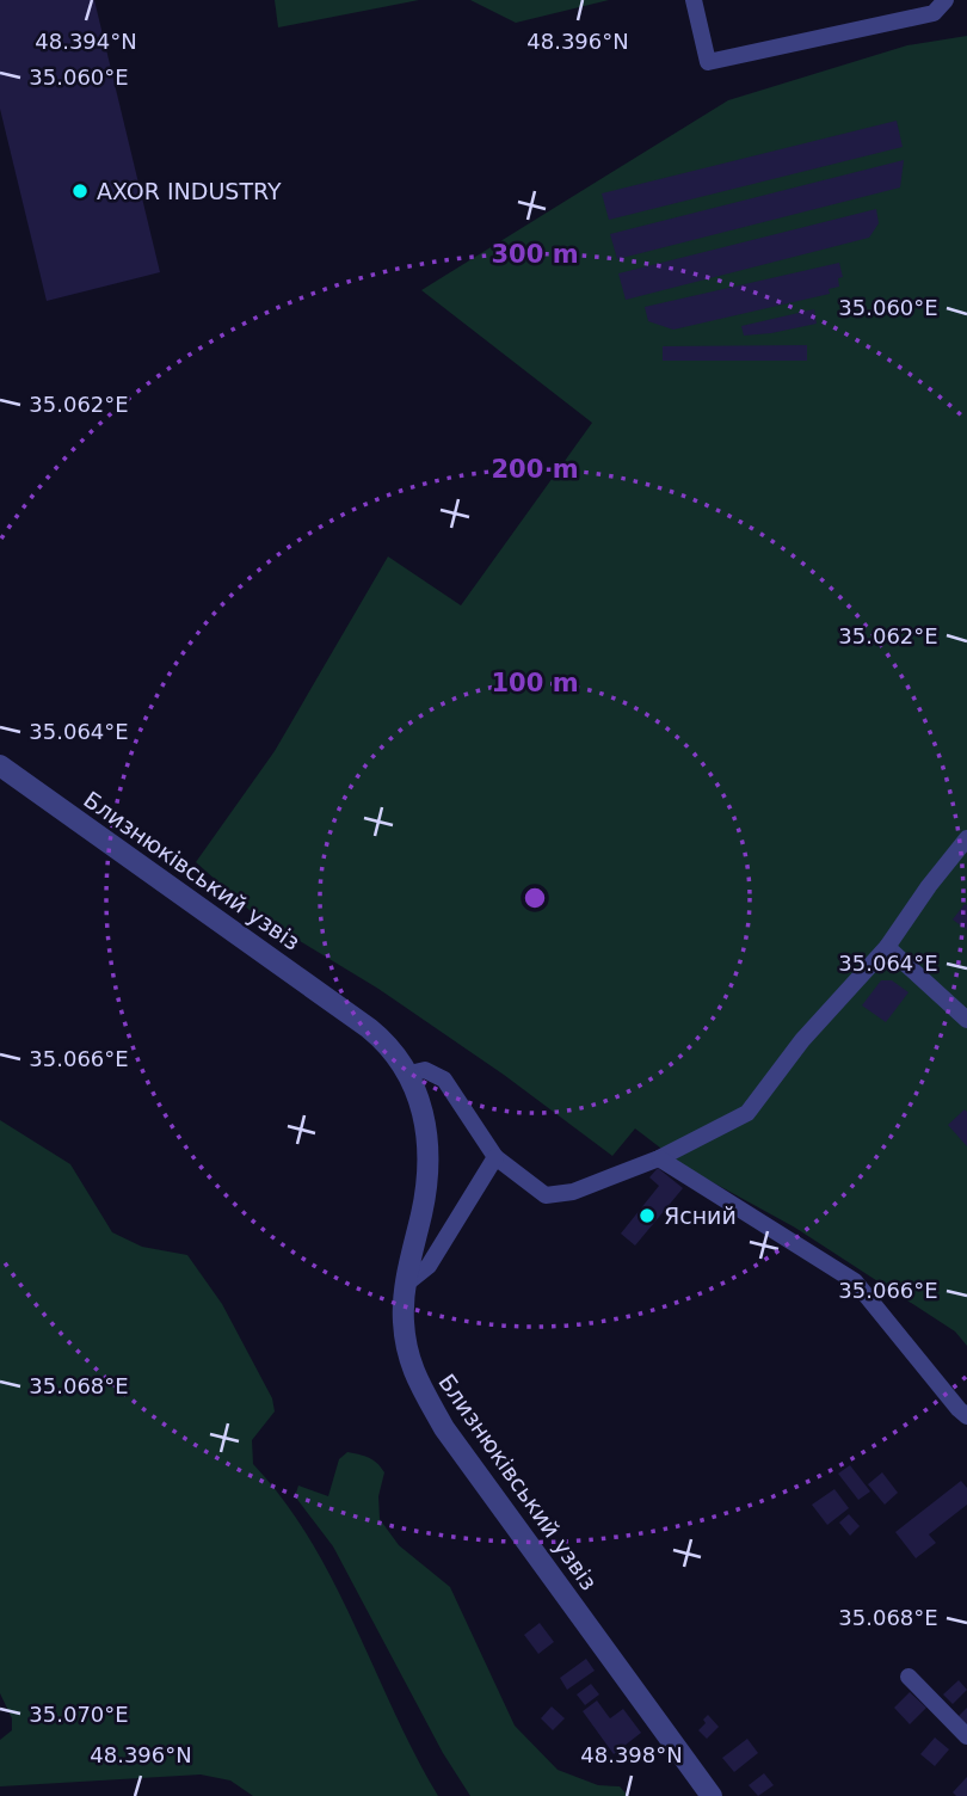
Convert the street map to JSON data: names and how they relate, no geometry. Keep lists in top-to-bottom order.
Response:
{
  "streets": {
    "street": ["Близнюківський узвіз"]
  },
  "places": ["AXOR INDUSTRY", "Ясний"],
  "coordinates": [
    "48.394°N",
    "48.396°N",
    "35.060°E",
    "35.062°E",
    "35.064°E",
    "35.066°E",
    "35.068°E",
    "35.070°E",
    "48.398°N"
  ],
  "rings": ["300 m", "200 m", "100 m"]
}
